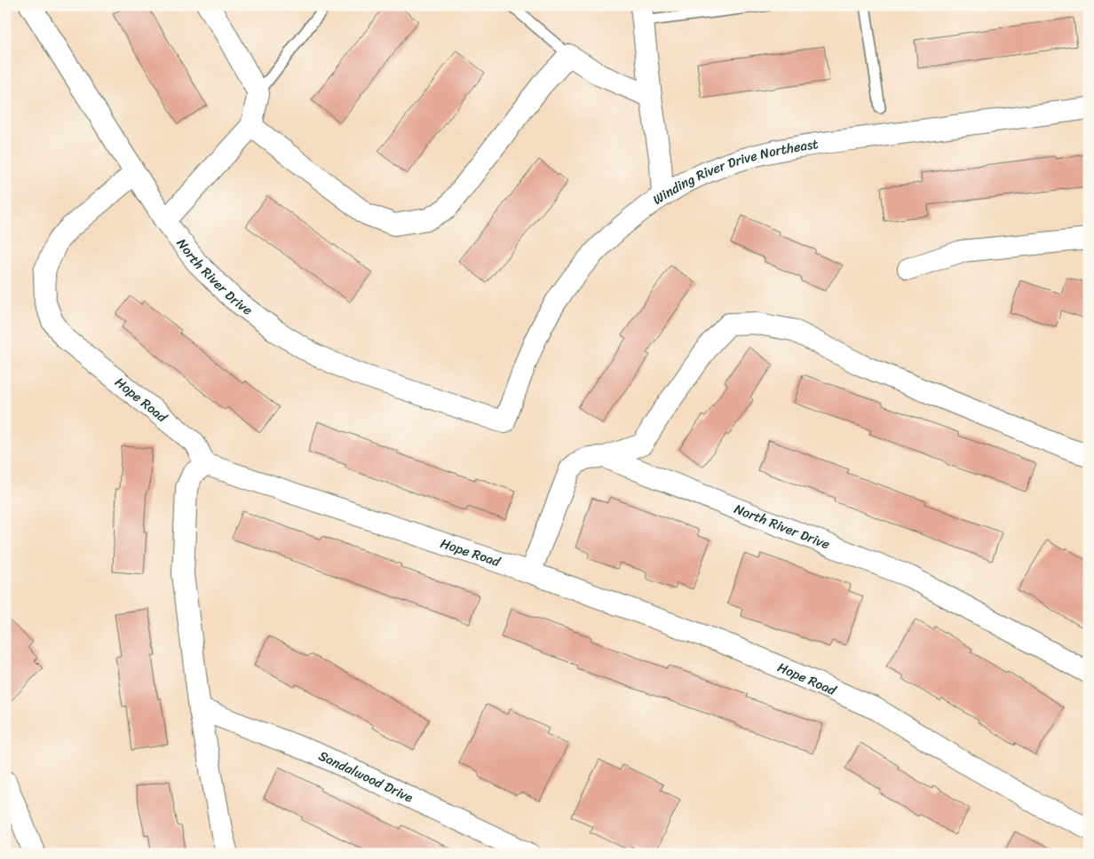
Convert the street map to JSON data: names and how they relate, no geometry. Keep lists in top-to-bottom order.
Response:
{
  "streets": {
    "street": [
      "Winding River Drive Northeast",
      "North River Drive",
      "Hope Road",
      "Sandalwood Drive"
    ]
  },
  "crossings": [
    ["Winding River Drive Northeast", "North River Drive"],
    ["North River Drive", "Hope Road"]
  ]
}
